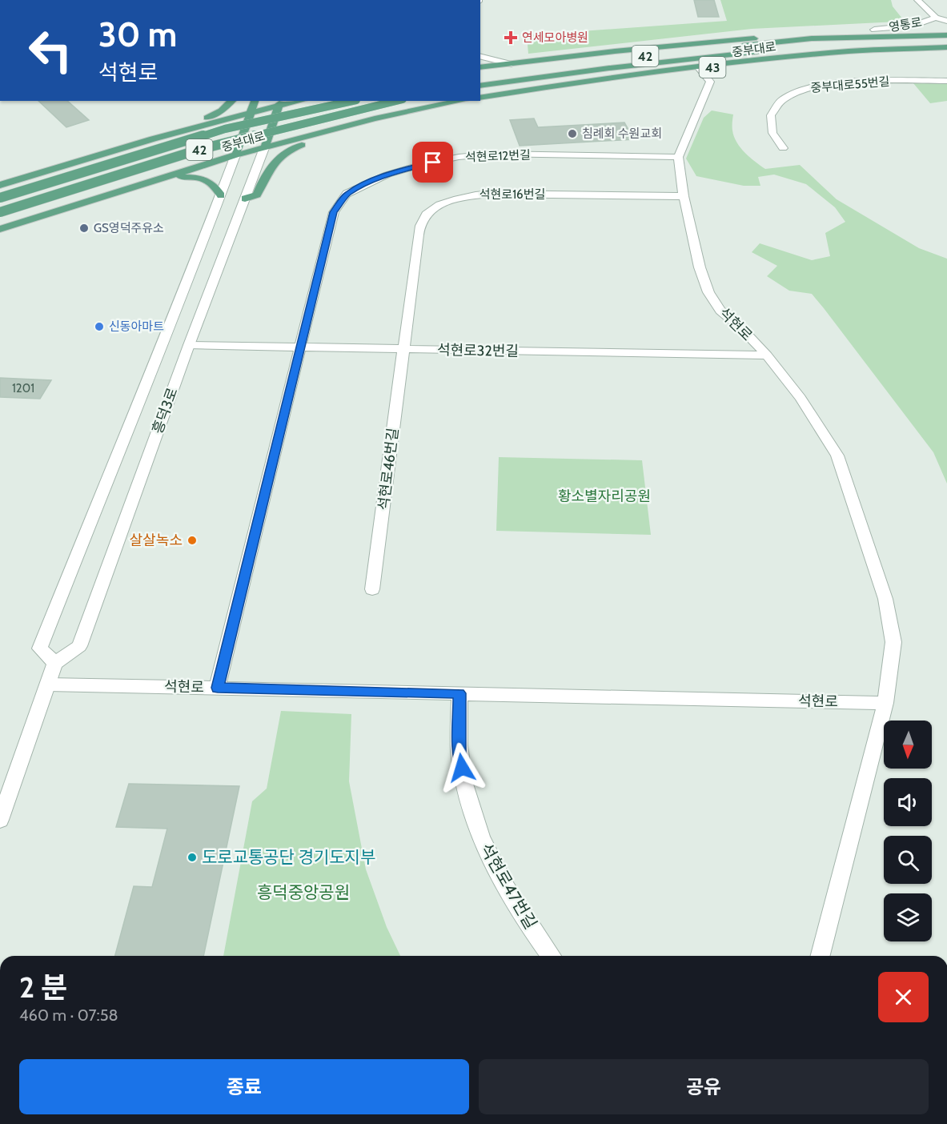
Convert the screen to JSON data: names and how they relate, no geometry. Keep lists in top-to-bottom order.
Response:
{
  "streets": {
    "main road": ["중부대로", "42", "43"],
    "street": [
      "영통로",
      "중부대로55번길",
      "석현로12번길",
      "석현로16번길",
      "석현로",
      "석현로32번길",
      "흥덕3로",
      "석현로46번길",
      "석현로47번길"
    ]
  },
  "crossings": [
    ["영통로", "중부대로"],
    ["중부대로", "흥덕3로"],
    ["석현로12번길", "석현로"],
    ["석현로12번길", "석현로32번길"],
    ["석현로16번길", "석현로"],
    ["석현로16번길", "석현로32번길"],
    ["석현로16번길", "석현로46번길"],
    ["석현로", "석현로32번길"],
    ["석현로", "석현로47번길"],
    ["석현로32번길", "흥덕3로"],
    ["석현로32번길", "석현로46번길"]
  ],
  "parks": ["황소별자리공원", "흥덕중앙공원"],
  "places": {
    "health": ["연세모아병원"],
    "other": [
      "침례회 수원교회",
      "GS영덕주유소",
      "신동아마트",
      "살살녹소",
      "도로교통공단 경기도지부"
    ]
  },
  "house_numbers": ["1201"],
  "north": "bottom",
  "page": {
    "turn": ["30 m", "석현로"],
    "heading": ["2 분", "460 m · 07:58"],
    "buttons": ["종료", "공유"]
  }
}
